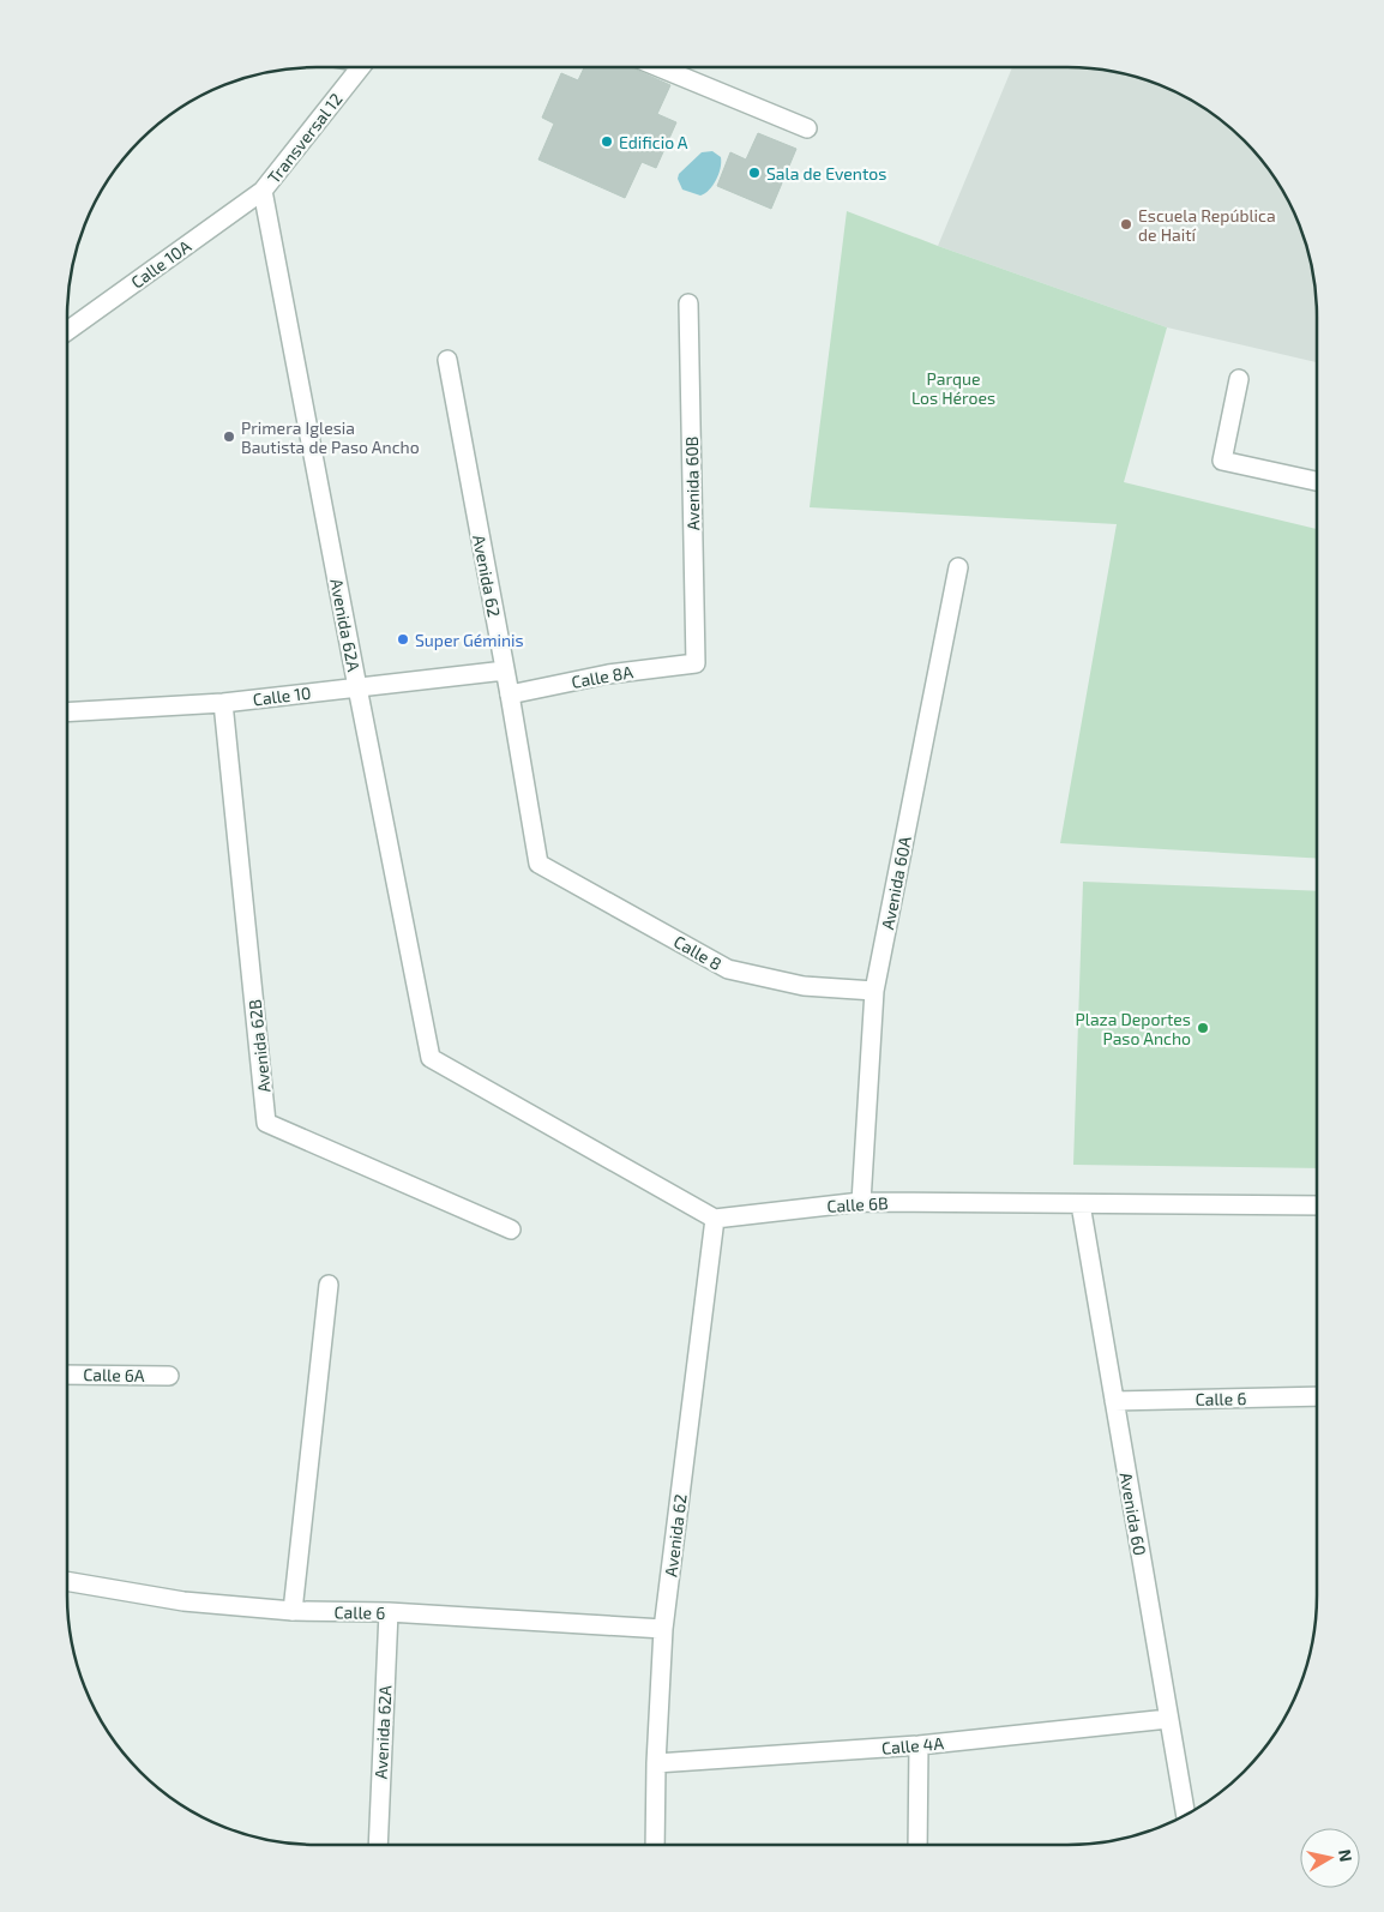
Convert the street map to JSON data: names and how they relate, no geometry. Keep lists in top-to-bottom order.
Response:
{
  "streets": {
    "street": [
      "Transversal 12",
      "Calle 10A",
      "Avenida 60B",
      "Avenida 62",
      "Avenida 62A",
      "Calle 8A",
      "Calle 10",
      "Avenida 60A",
      "Calle 8",
      "Avenida 62B",
      "Calle 6B",
      "Calle 6A",
      "Calle 6",
      "Avenida 60",
      "Calle 4A"
    ]
  },
  "crossings": [
    ["Transversal 12", "Calle 10A"],
    ["Transversal 12", "Avenida 62A"],
    ["Calle 10A", "Avenida 62A"],
    ["Avenida 60B", "Calle 8A"],
    ["Avenida 62", "Avenida 62A"],
    ["Avenida 62", "Calle 8A"],
    ["Avenida 62", "Calle 10"],
    ["Avenida 62", "Calle 8"],
    ["Avenida 62", "Calle 6B"],
    ["Avenida 62", "Calle 6"],
    ["Avenida 62", "Calle 4A"],
    ["Avenida 62A", "Calle 10"],
    ["Avenida 62A", "Calle 6B"],
    ["Avenida 62A", "Calle 6"],
    ["Calle 10", "Avenida 62B"],
    ["Avenida 60A", "Calle 8"],
    ["Avenida 60A", "Calle 6B"],
    ["Calle 6B", "Avenida 60"],
    ["Calle 6", "Avenida 60"],
    ["Avenida 60", "Calle 4A"]
  ],
  "parks": ["Parque Los Héroes"],
  "places": [
    "Edificio A",
    "Sala de Eventos",
    "Escuela República de Haití",
    "Primera Iglesia Bautista de Paso Ancho",
    "Super Géminis",
    "Plaza Deportes Paso Ancho"
  ],
  "north": "right"
}
